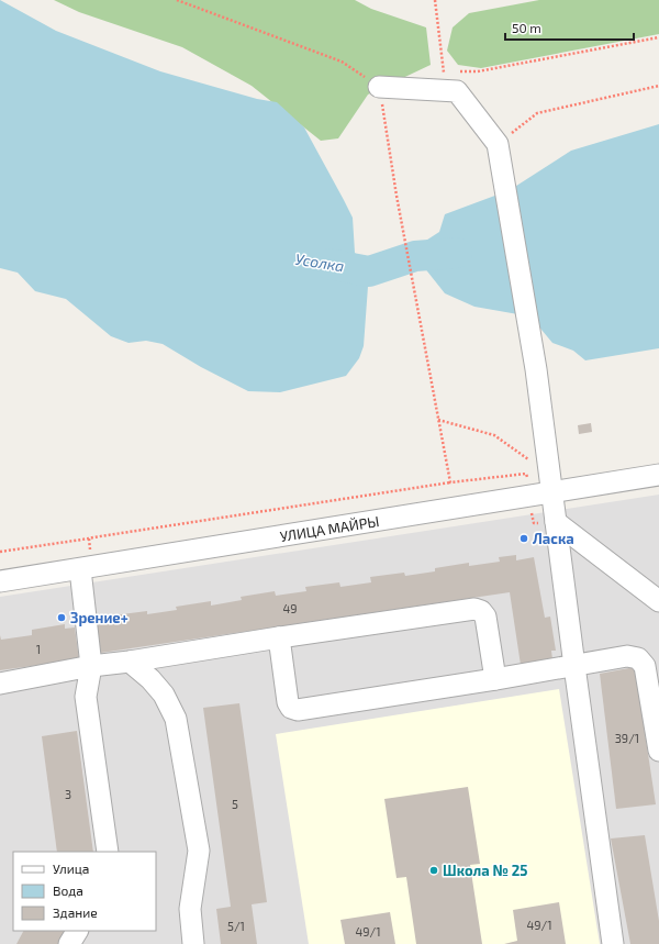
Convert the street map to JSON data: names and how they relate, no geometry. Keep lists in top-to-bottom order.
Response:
{
  "streets": {
    "street": ["УЛИЦА МАЙРЫ"]
  },
  "water": ["Усолка"],
  "places": ["Ласка", "Зрение+", "Школа № 25"],
  "house_numbers": [
    "49",
    "1",
    "39/1",
    "3",
    "5",
    "49/1",
    "5/1",
    "49/1"
  ],
  "legend": ["Улица", "Вода", "Здание"],
  "scale_bar": "50 m"
}
